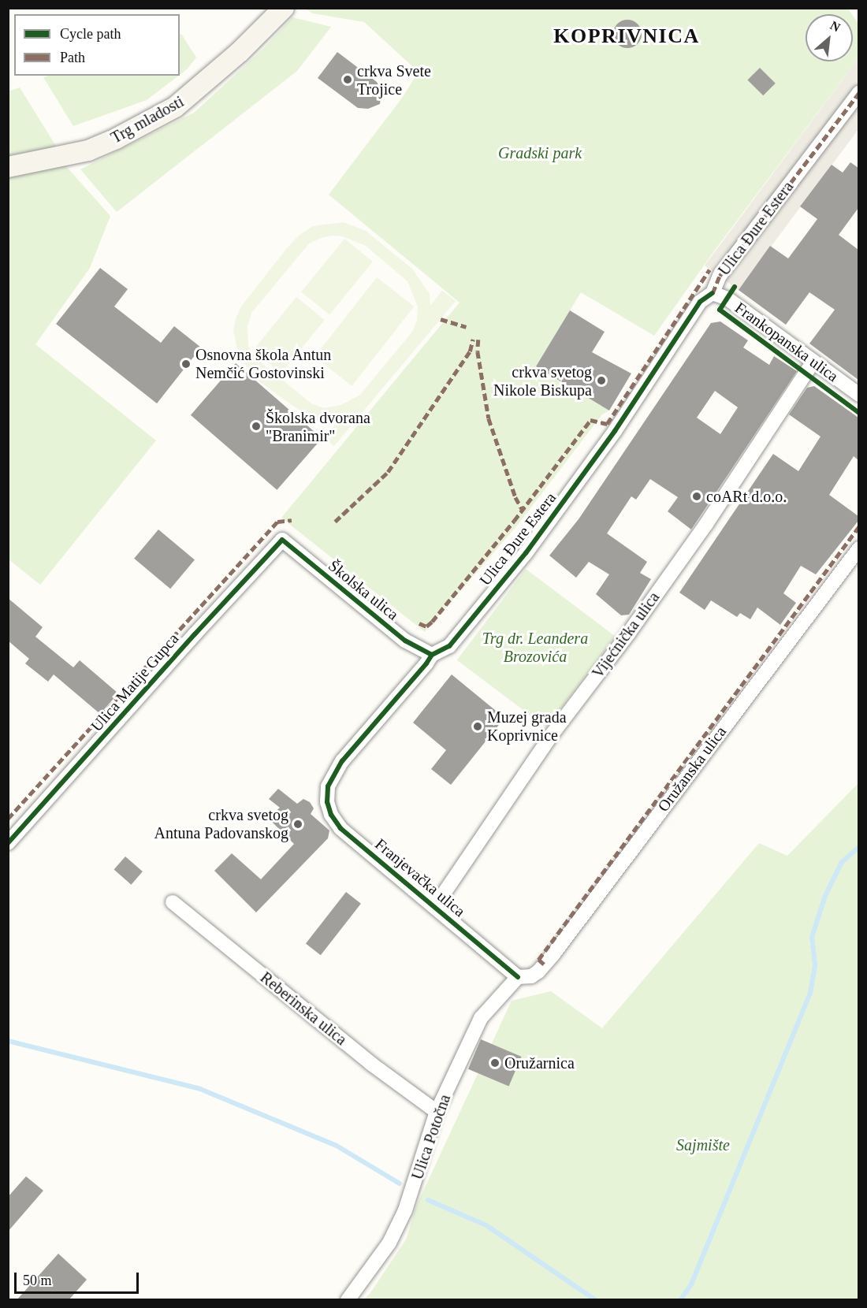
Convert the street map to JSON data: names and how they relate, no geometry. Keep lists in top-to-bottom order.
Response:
{
  "streets": {
    "main road": ["Trg mladosti"],
    "street": [
      "Ulica Đure Estera",
      "Frankopanska ulica",
      "Školska ulica",
      "Vijećnička ulica",
      "Ulica Matije Gupca",
      "Oružanska ulica",
      "Franjevačka ulica",
      "Reberinska ulica",
      "Ulica Potočna"
    ]
  },
  "crossings": [
    ["Ulica Đure Estera", "Frankopanska ulica"],
    ["Ulica Đure Estera", "Školska ulica"],
    ["Ulica Đure Estera", "Franjevačka ulica"],
    ["Frankopanska ulica", "Vijećnička ulica"],
    ["Školska ulica", "Ulica Matije Gupca"],
    ["Vijećnička ulica", "Franjevačka ulica"],
    ["Oružanska ulica", "Franjevačka ulica"],
    ["Oružanska ulica", "Ulica Potočna"],
    ["Franjevačka ulica", "Ulica Potočna"],
    ["Reberinska ulica", "Ulica Potočna"]
  ],
  "districts": ["KOPRIVNICA"],
  "parks": ["Gradski park", "Trg dr. Leandera Brozovića", "Sajmište"],
  "places": [
    "crkva Svete Trojice",
    "Osnovna škola Antun Nemčić Gostovinski",
    "crkva svetog Nikole Biskupa",
    "Školska dvorana \"Branimir\"",
    "coARt d.o.o.",
    "Muzej grada Koprivnice",
    "crkva svetog Antuna Padovanskog",
    "Oružarnica"
  ],
  "legend": ["Cycle path", "Path"],
  "scale_bar": "50 m",
  "north": "top right"
}
